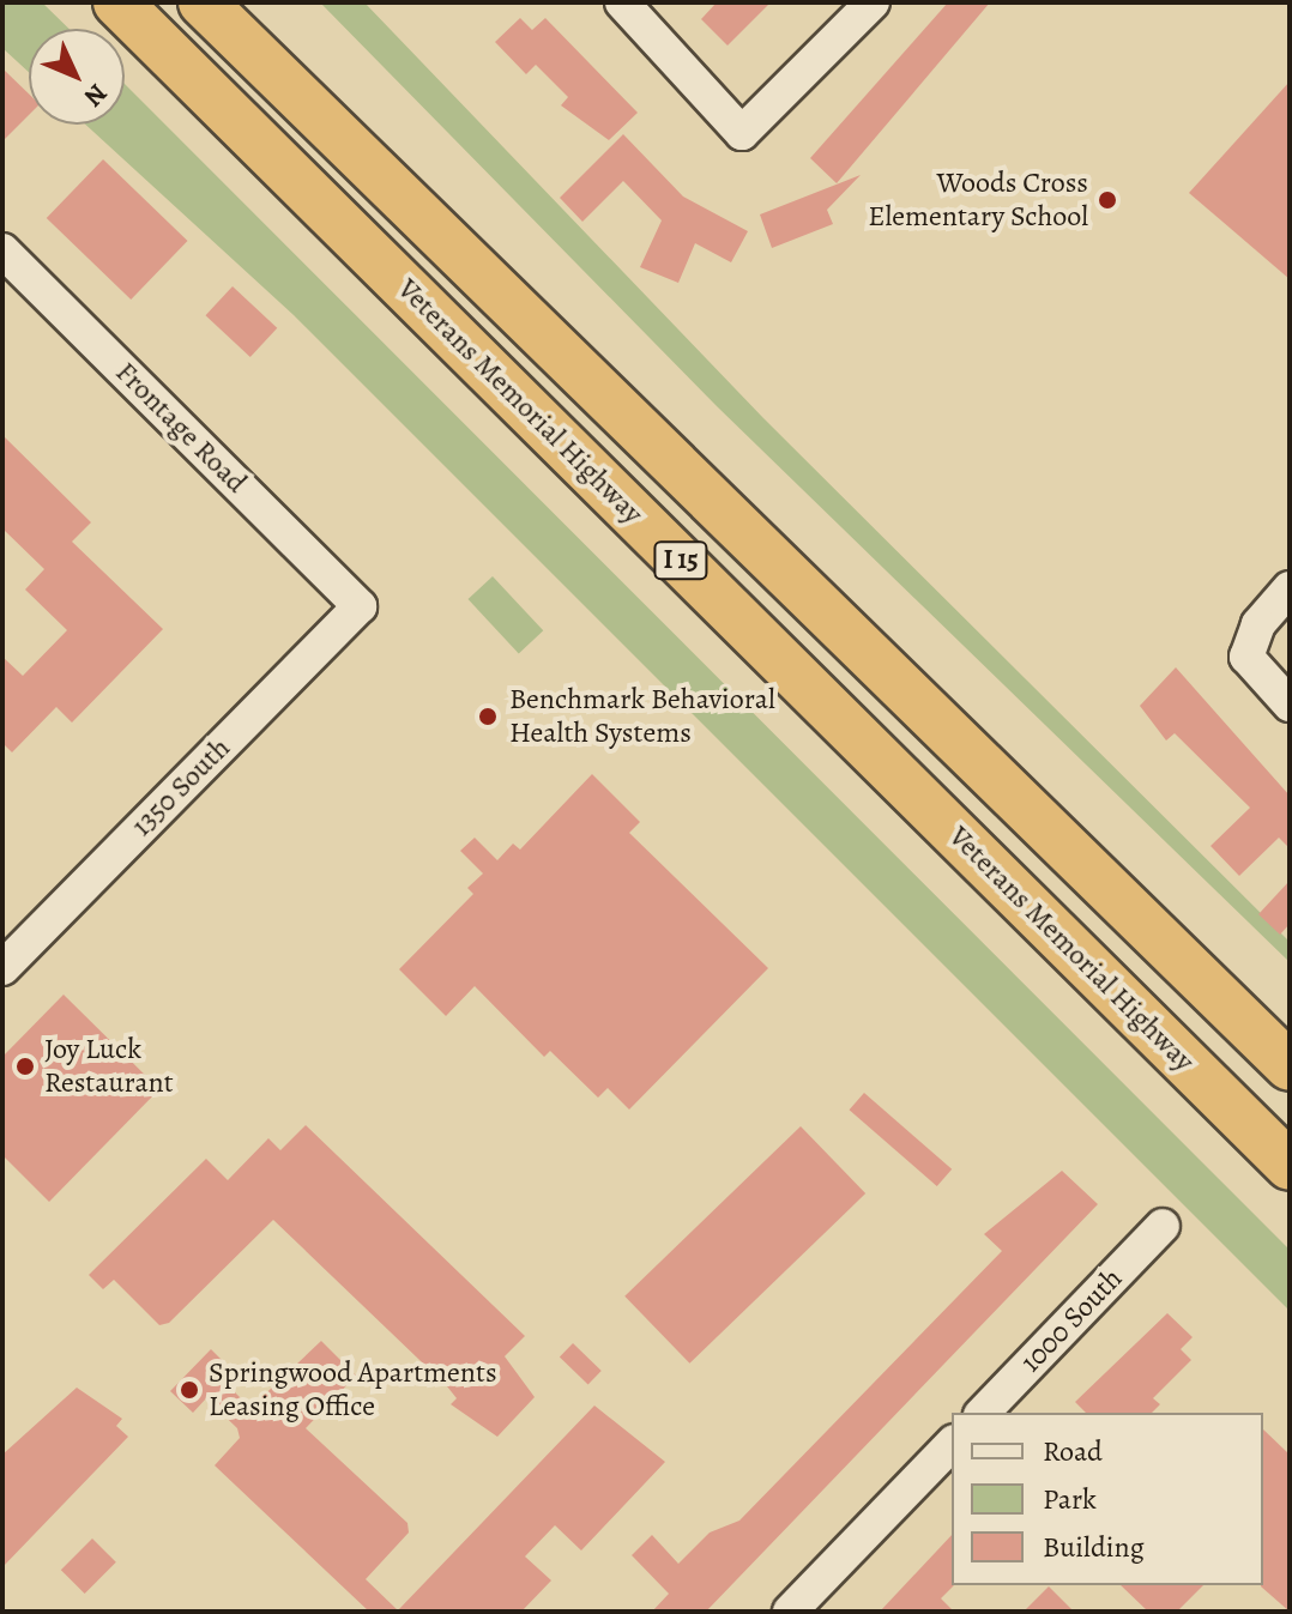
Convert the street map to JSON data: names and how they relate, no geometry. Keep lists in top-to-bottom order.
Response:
{
  "streets": {
    "highway": ["Veterans Memorial Highway", "I 15"],
    "street": ["Frontage Road", "1350 South", "1000 South"]
  },
  "crossings": [
    ["Frontage Road", "1350 South"]
  ],
  "places": [
    "Woods Cross Elementary School",
    "Benchmark Behavioral Health Systems",
    "Joy Luck Restaurant",
    "Springwood Apartments Leasing Office"
  ],
  "legend": ["Road", "Park", "Building"],
  "north": "bottom right"
}
